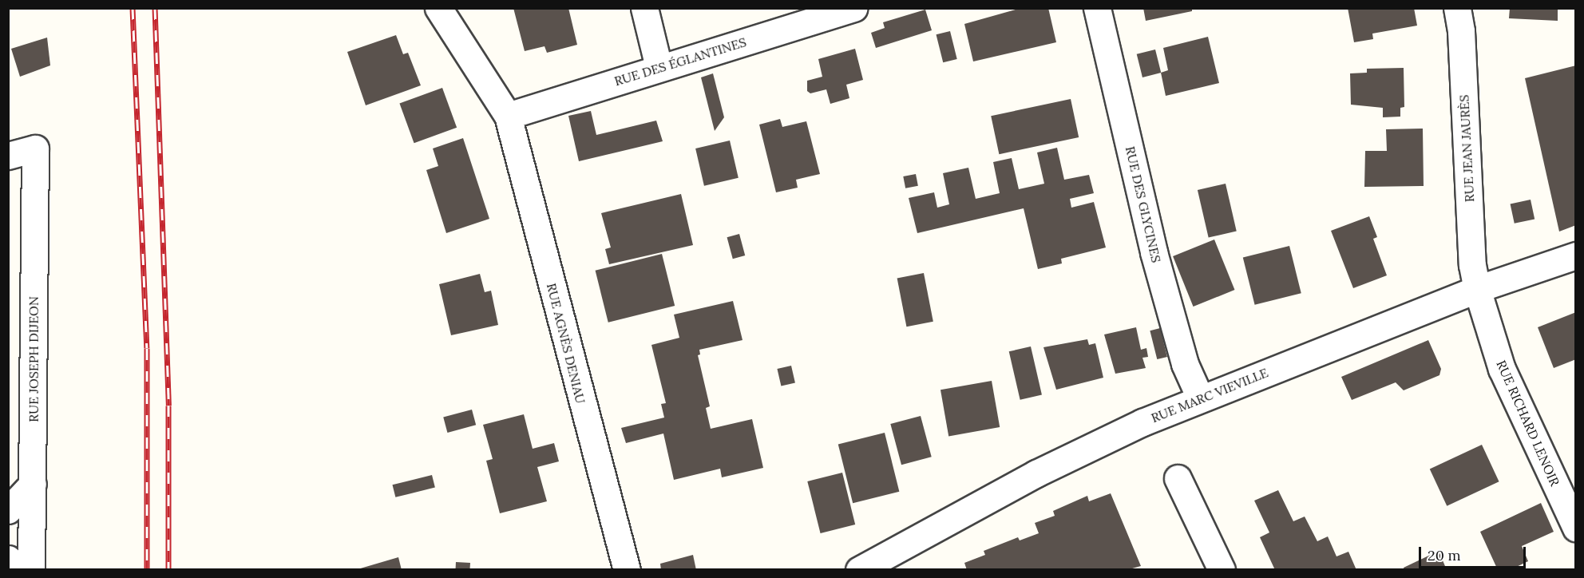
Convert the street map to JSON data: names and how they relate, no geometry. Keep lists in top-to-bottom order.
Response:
{
  "streets": {
    "street": [
      "RUE DES ÉGLANTINES",
      "RUE JEAN JAURÈS",
      "RUE DES GLYCINES",
      "RUE AGNÈS DENIAU",
      "RUE JOSEPH DIJEON",
      "RUE MARC VIEVILLE",
      "RUE RICHARD LENOIR"
    ]
  },
  "crossings": [
    ["RUE DES ÉGLANTINES", "RUE AGNÈS DENIAU"],
    ["RUE JEAN JAURÈS", "RUE MARC VIEVILLE"],
    ["RUE JEAN JAURÈS", "RUE RICHARD LENOIR"],
    ["RUE DES GLYCINES", "RUE MARC VIEVILLE"],
    ["RUE MARC VIEVILLE", "RUE RICHARD LENOIR"]
  ],
  "scale_bar": "20 m"
}
